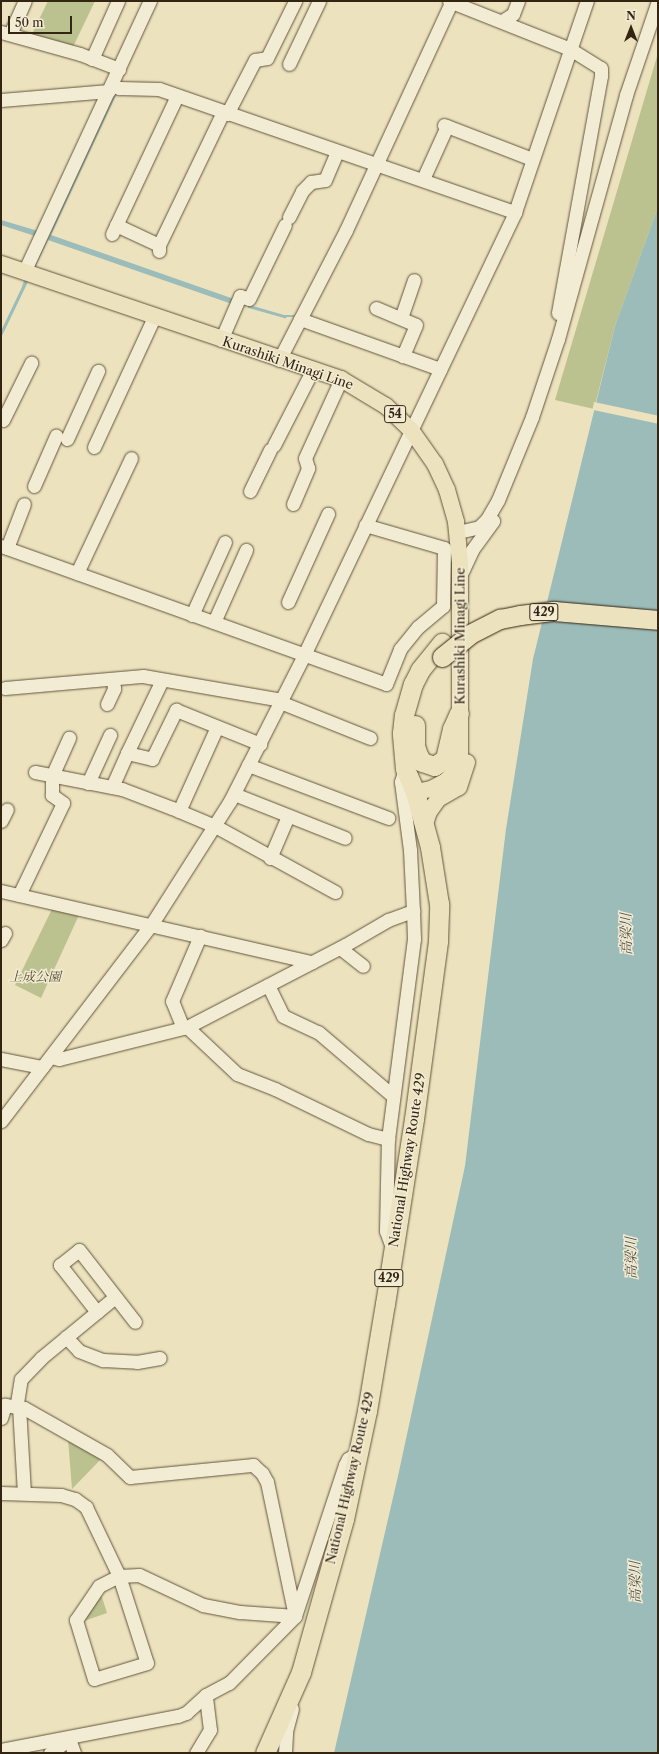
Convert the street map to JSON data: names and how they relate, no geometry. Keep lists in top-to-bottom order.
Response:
{
  "streets": {
    "highway": ["429", "National Highway Route 429"],
    "main road": ["Kurashiki Minagi Line", "54"]
  },
  "crossings": [
    ["Kurashiki Minagi Line", "National Highway Route 429"]
  ],
  "water": ["高梁川"],
  "parks": ["上成公園"],
  "scale_bar": "50 m",
  "north": "top"
}
